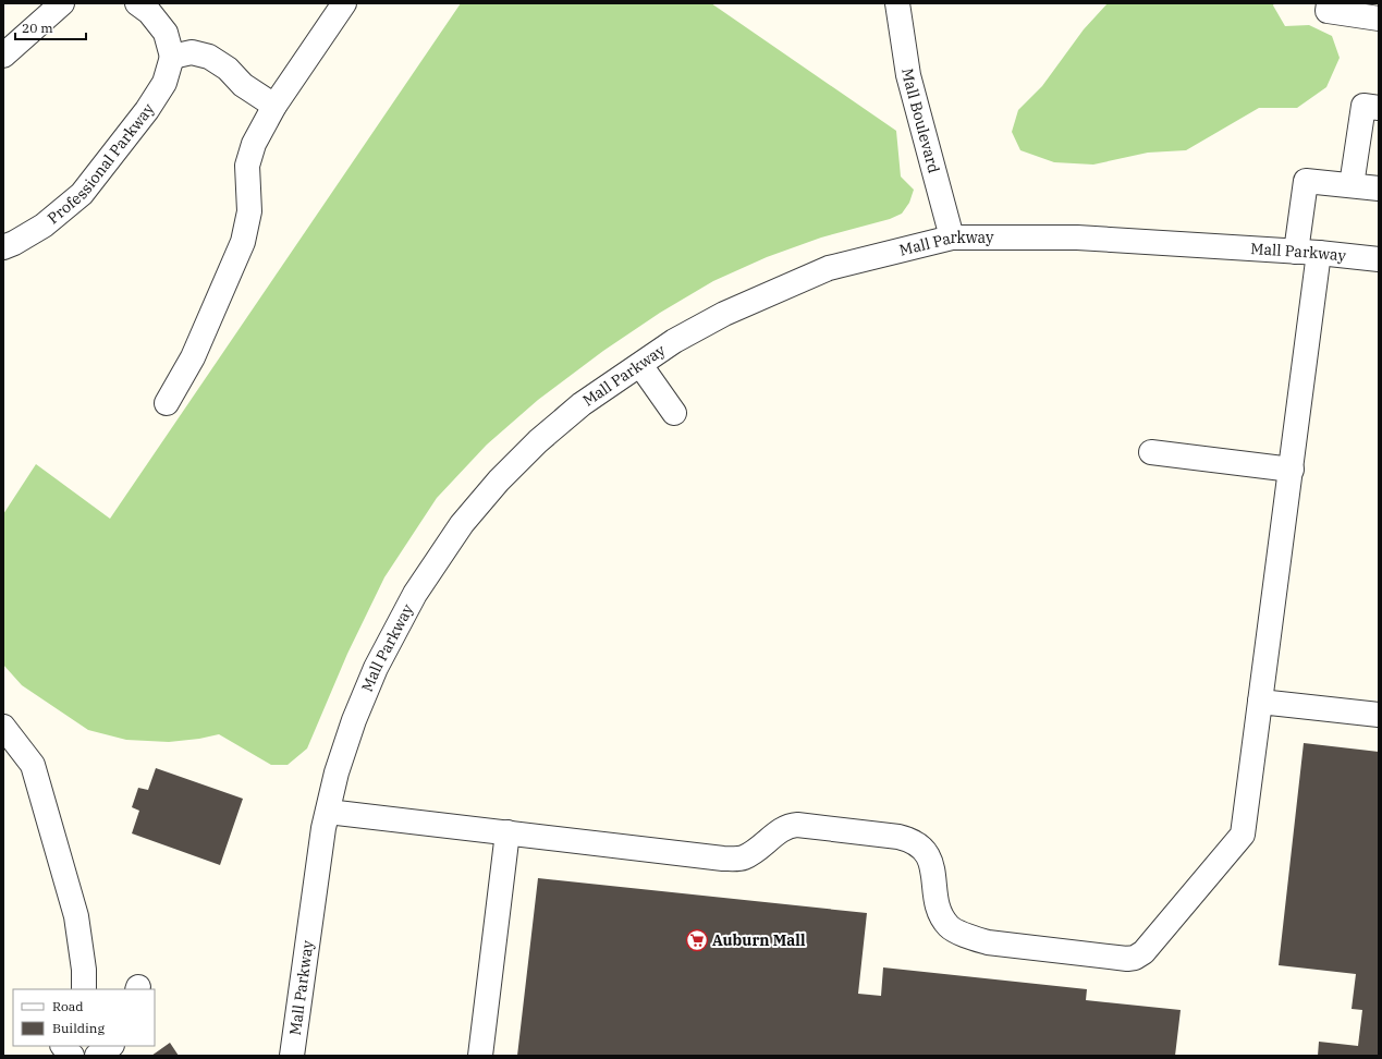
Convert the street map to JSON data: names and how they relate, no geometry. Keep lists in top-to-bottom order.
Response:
{
  "streets": {
    "street": ["Mall Boulevard", "Professional Parkway", "Mall Parkway"]
  },
  "crossings": [
    ["Mall Boulevard", "Mall Parkway"]
  ],
  "places": {
    "supermarket": ["Auburn Mall"]
  },
  "legend": ["Road", "Building"],
  "scale_bar": "20 m"
}
